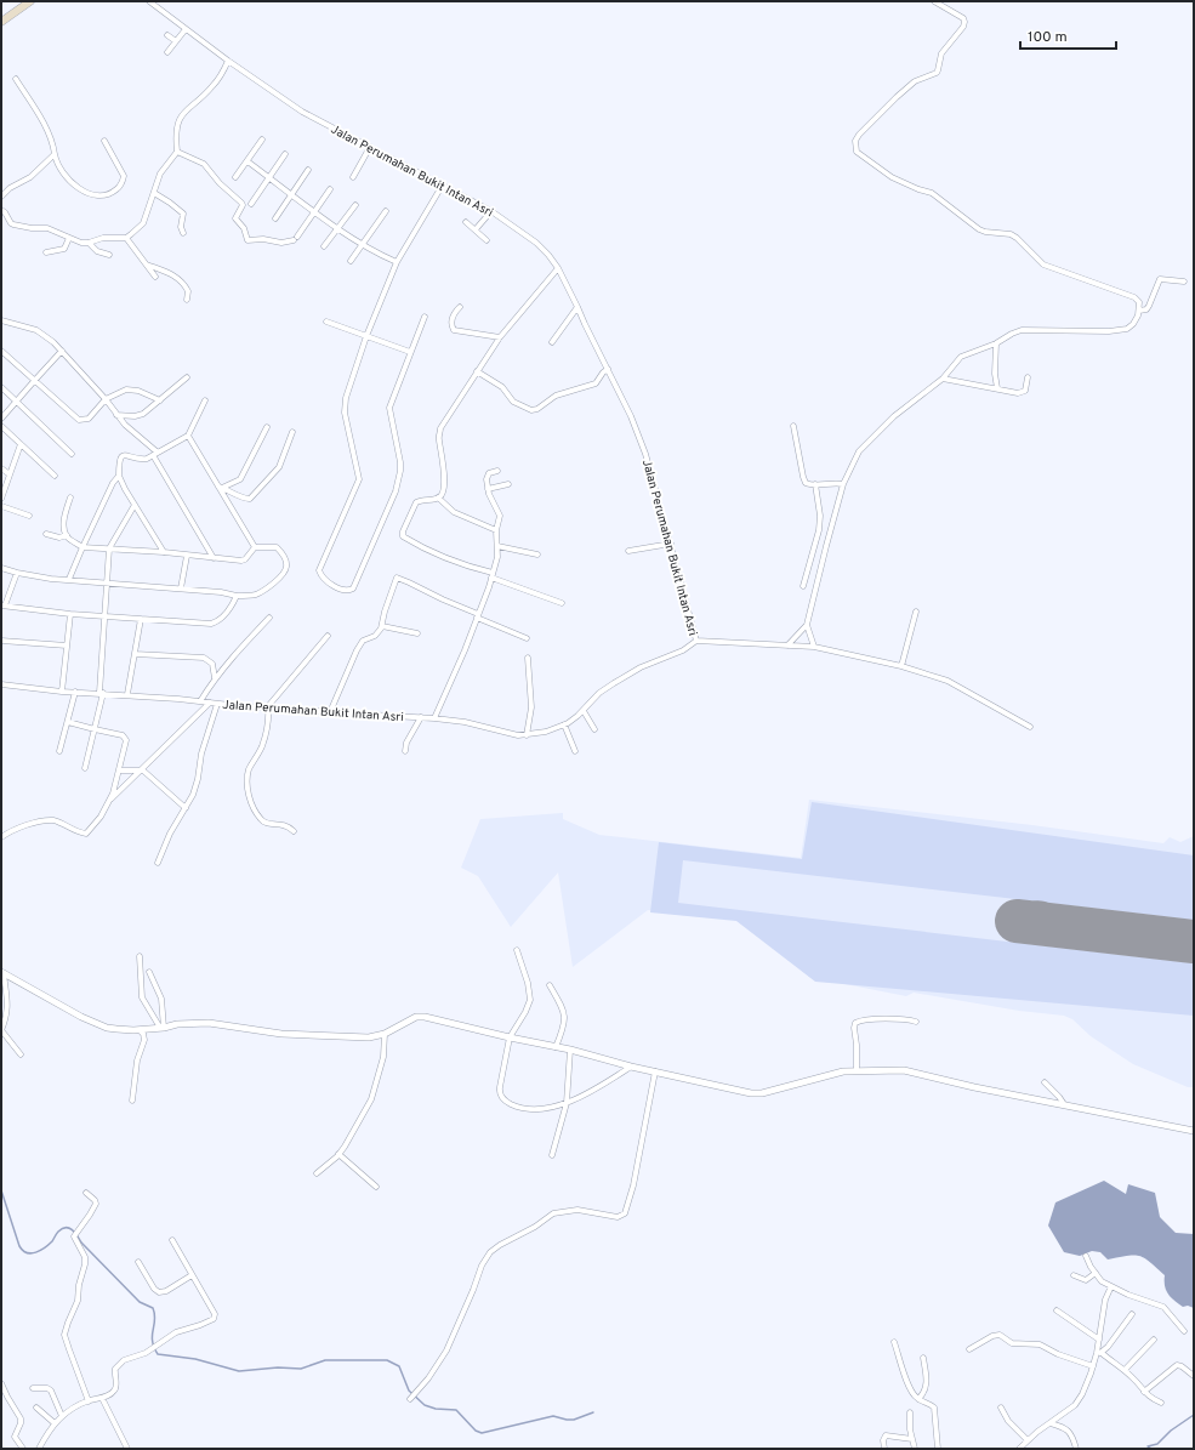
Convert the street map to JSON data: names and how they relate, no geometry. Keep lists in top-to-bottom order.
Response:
{
  "streets": {
    "street": ["Jalan Perumahan Bukit Intan Asri"]
  },
  "scale_bar": "100 m"
}
